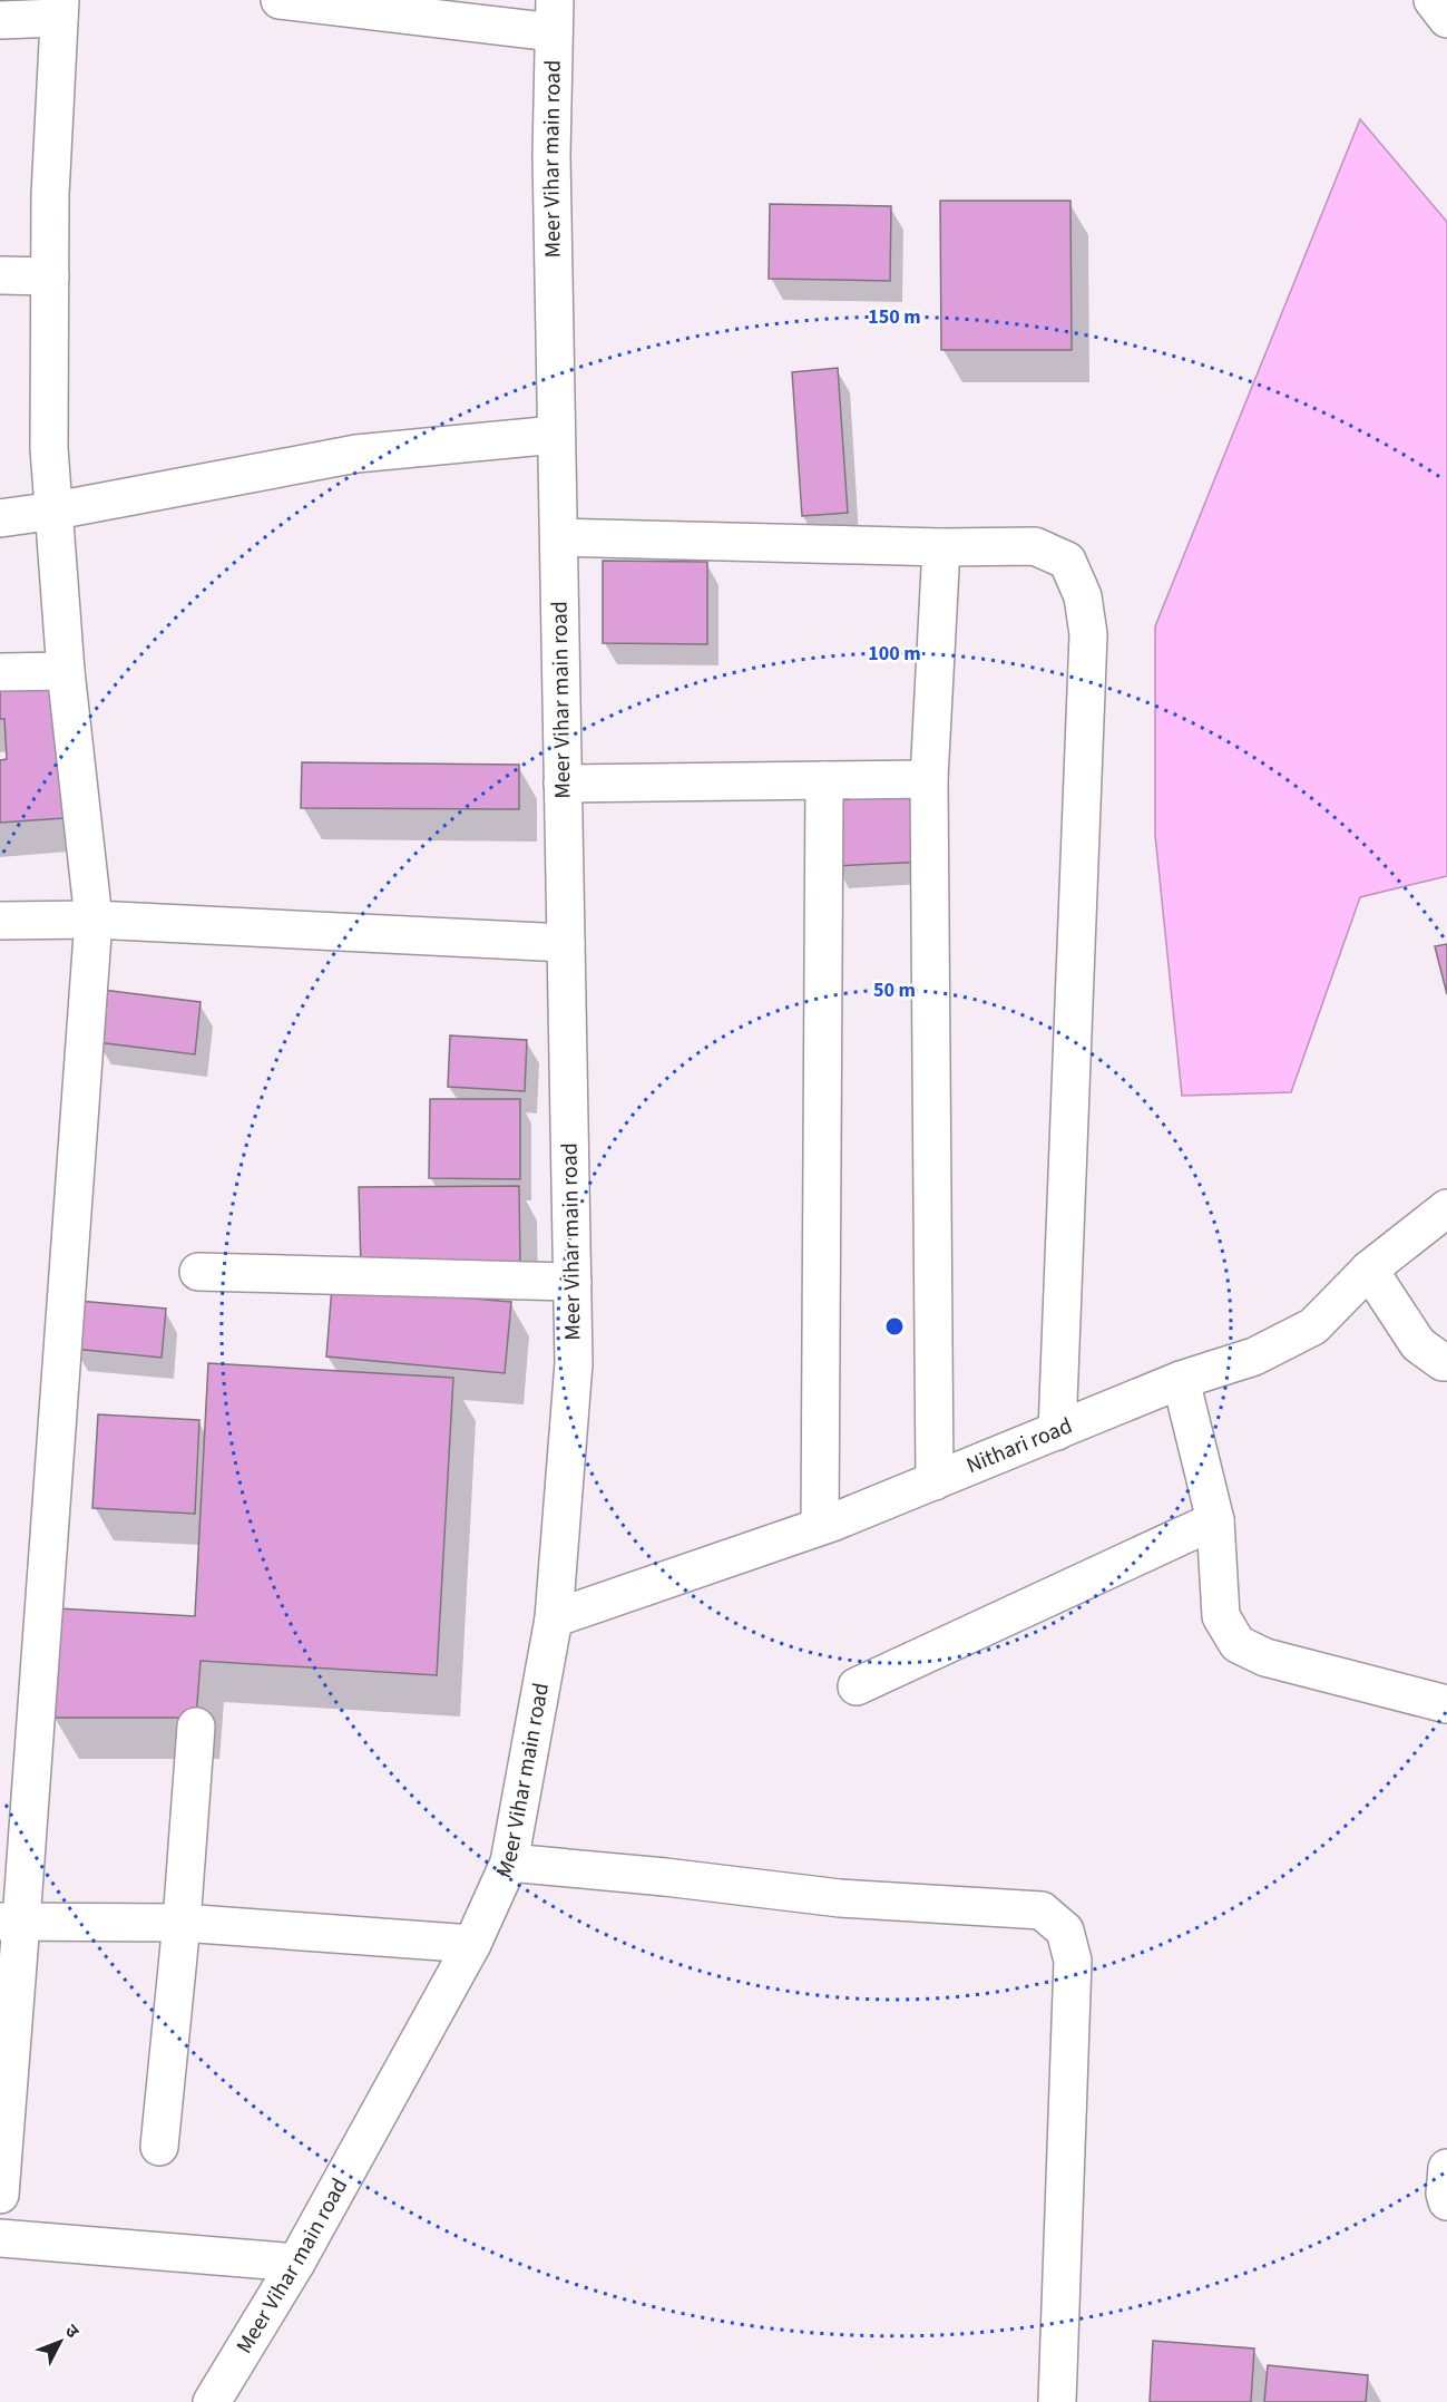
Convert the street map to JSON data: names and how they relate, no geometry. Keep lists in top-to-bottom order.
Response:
{
  "streets": {
    "street": ["Meer Vihar main road", "Nithari road"]
  },
  "crossings": [
    ["Meer Vihar main road", "Nithari road"]
  ],
  "north": "top right",
  "rings": ["150 m", "100 m", "50 m"]
}
